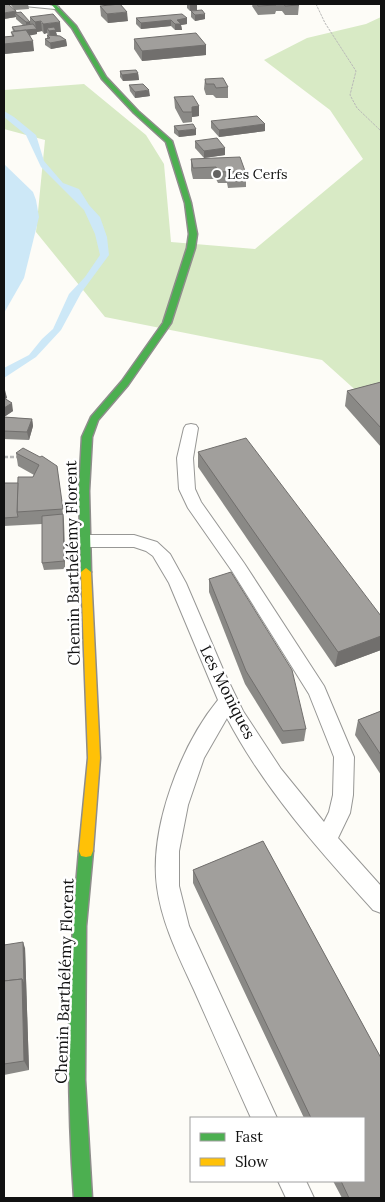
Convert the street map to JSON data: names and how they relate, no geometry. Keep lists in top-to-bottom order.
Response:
{
  "streets": {
    "street": ["Chemin Barthélémy Florent"],
    "lane": ["Les Moniques"]
  },
  "crossings": [
    ["Chemin Barthélémy Florent", "Les Moniques"]
  ],
  "places": ["Les Cerfs"],
  "legend": ["Fast", "Slow"]
}
